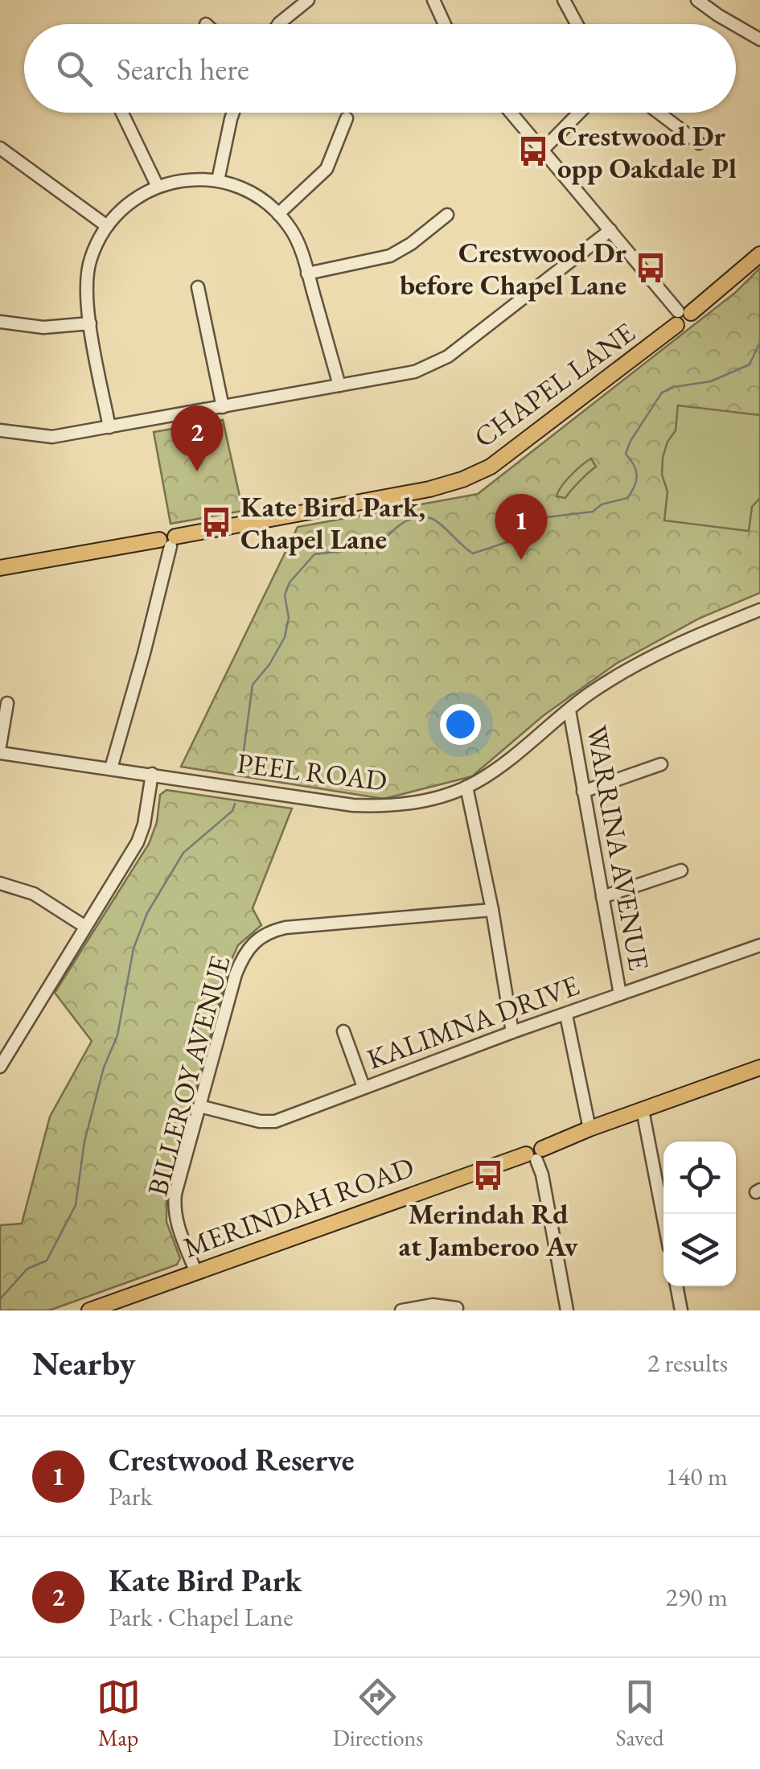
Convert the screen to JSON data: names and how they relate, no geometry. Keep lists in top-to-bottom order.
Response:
{
  "streets": {
    "main road": ["CHAPEL LANE", "MERINDAH ROAD"],
    "street": [
      "PEEL ROAD",
      "WARRINA AVENUE",
      "KALIMNA DRIVE",
      "BILLEROY AVENUE"
    ]
  },
  "crossings": [
    ["PEEL ROAD", "WARRINA AVENUE"],
    ["WARRINA AVENUE", "KALIMNA DRIVE"],
    ["KALIMNA DRIVE", "BILLEROY AVENUE"],
    ["BILLEROY AVENUE", "MERINDAH ROAD"]
  ],
  "places": {
    "bus stop": [
      "Crestwood Dr opp Oakdale Pl",
      "Crestwood Dr before Chapel Lane",
      "Kate Bird Park, Chapel Lane",
      "Merindah Rd at Jamberoo Av"
    ]
  },
  "page": {
    "search": "Search here",
    "pins": ["2", "1"],
    "heading": ["Nearby", "2 results"],
    "list": [
      {
        "mark": "1",
        "name": "Crestwood Reserve",
        "note": "Park",
        "value": "140 m"
      },
      {
        "mark": "2",
        "name": "Kate Bird Park",
        "note": "Park · Chapel Lane",
        "value": "290 m"
      }
    ],
    "nav": ["Map", "Directions", "Saved"]
  }
}
